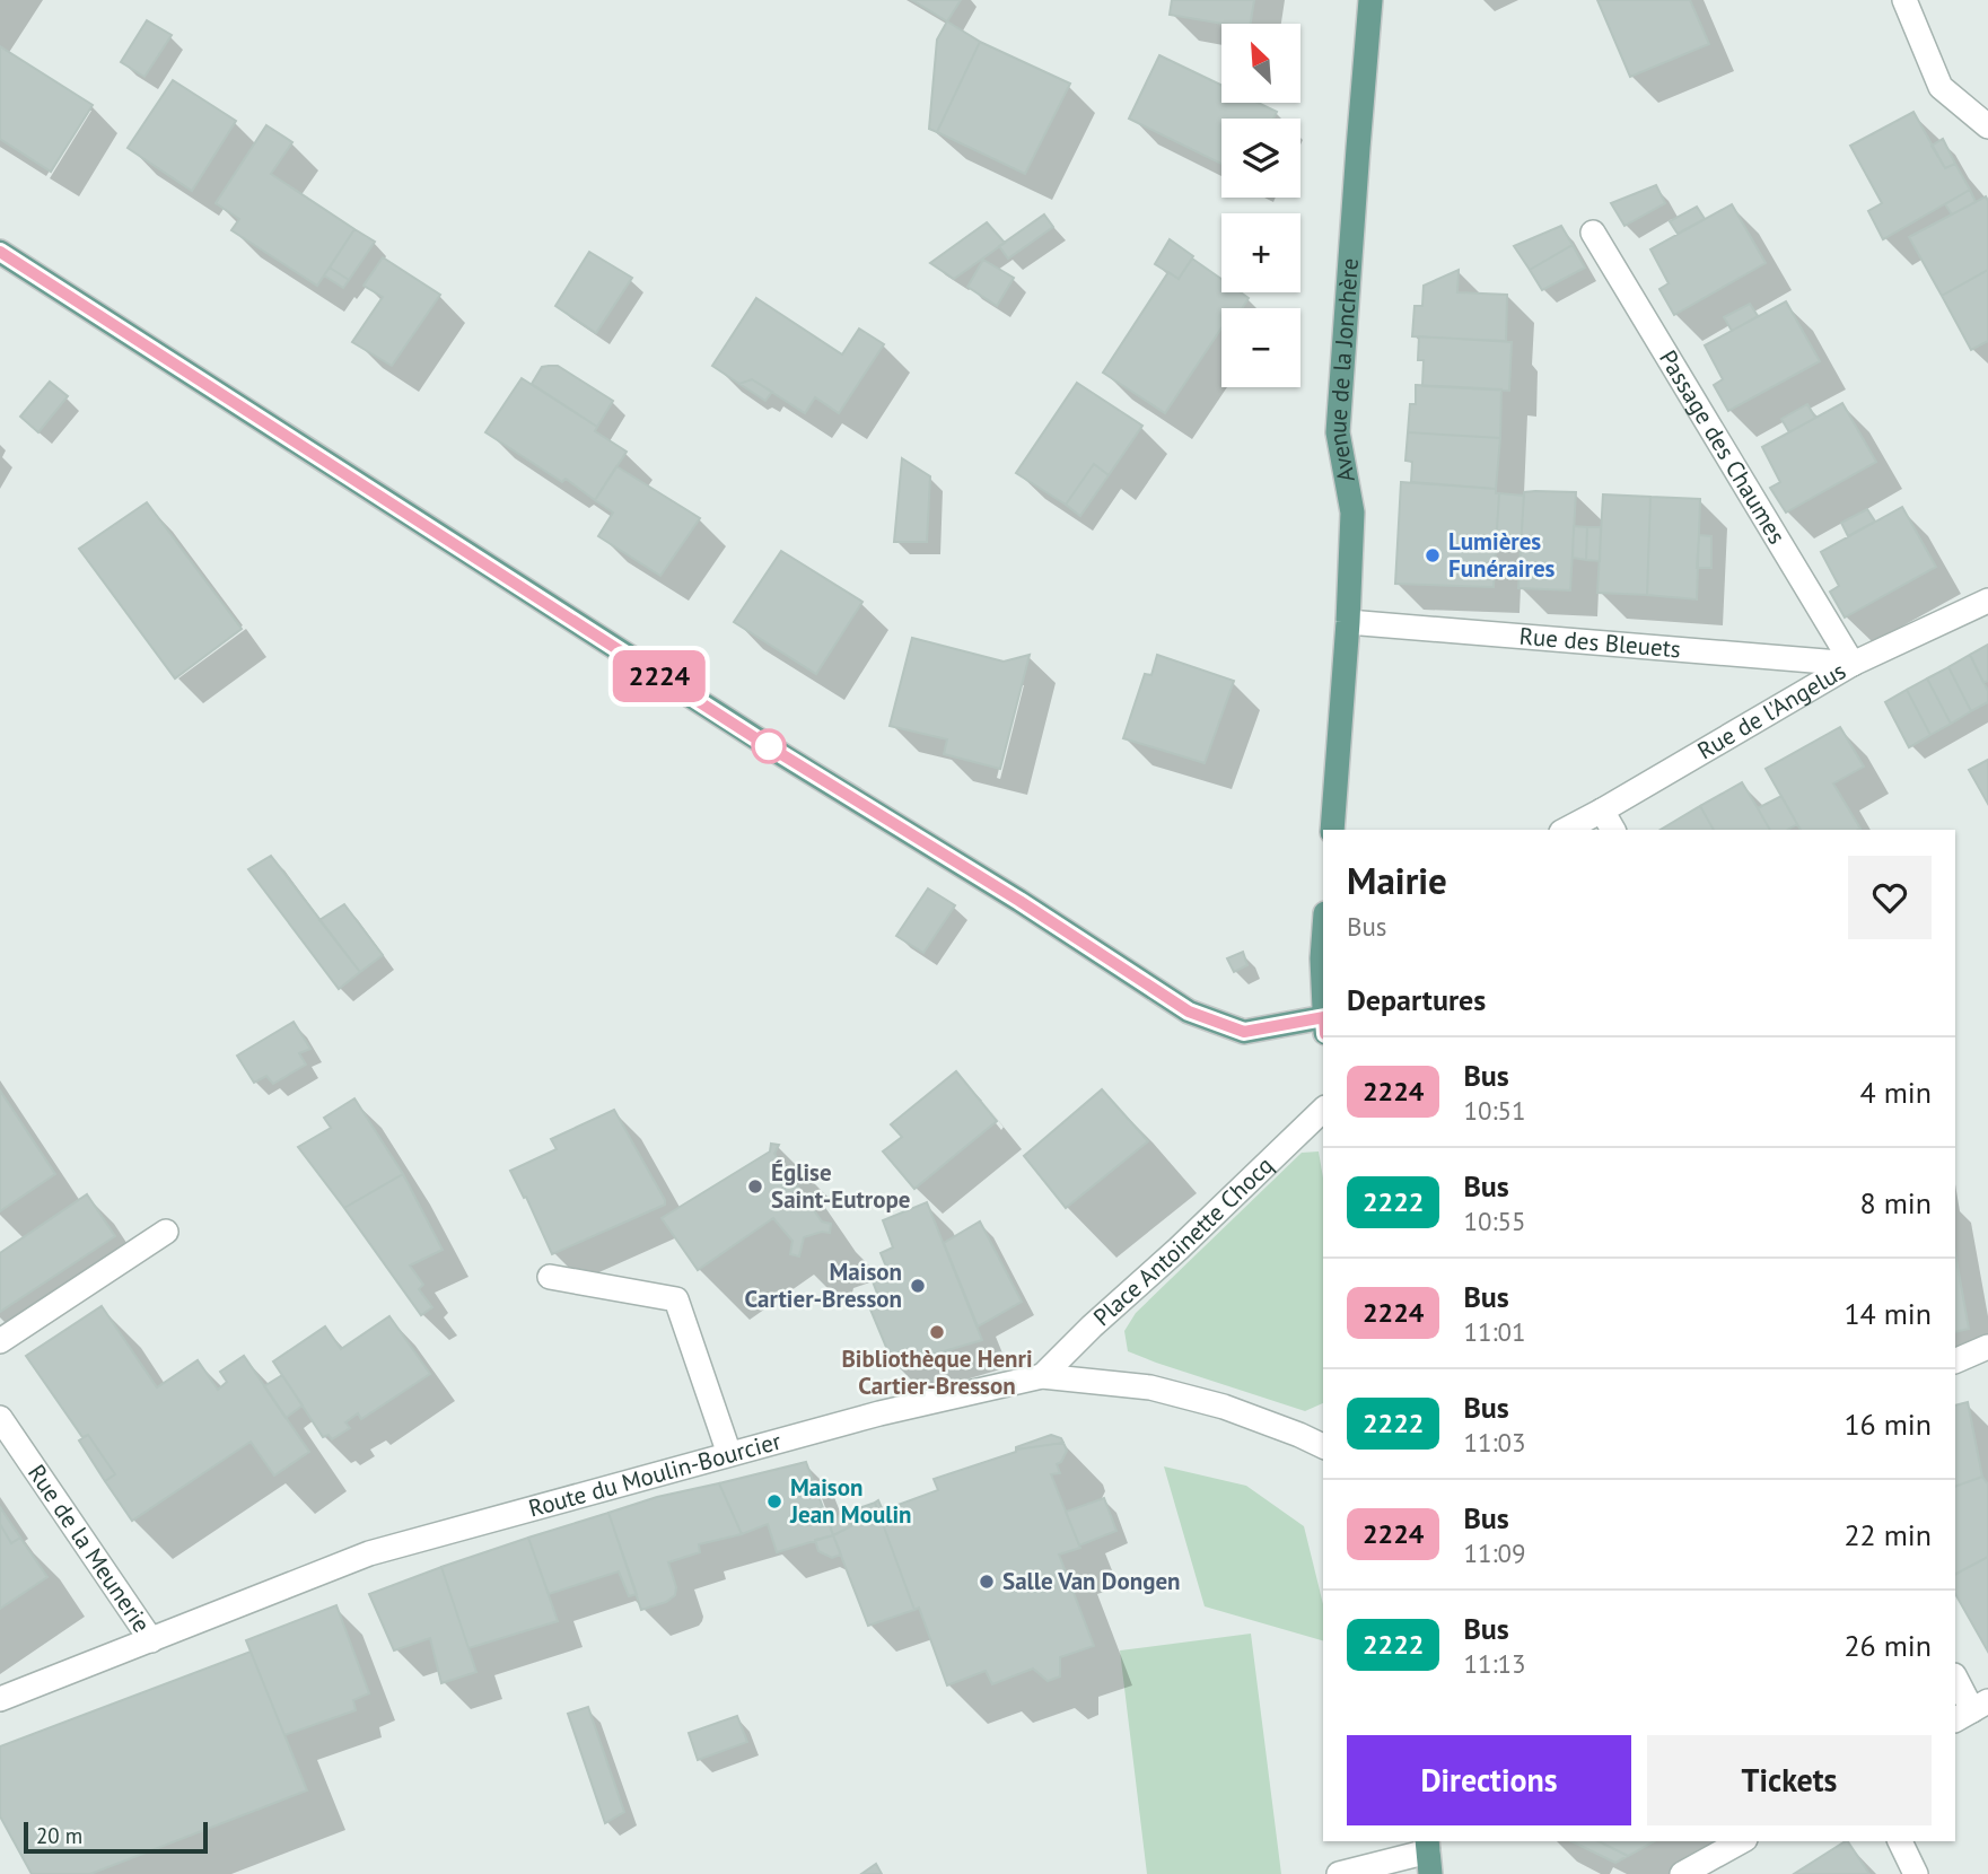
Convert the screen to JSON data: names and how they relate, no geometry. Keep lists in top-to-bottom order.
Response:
{
  "streets": {
    "main road": ["Avenue de la Jonchère"],
    "street": [
      "Passage des Chaumes",
      "Rue des Bleuets",
      "Rue de l'Angelus",
      "Place Antoinette Chocq",
      "Route du Moulin-Bourcier",
      "Rue de la Meunerie"
    ]
  },
  "crossings": [
    ["Avenue de la Jonchère", "Rue des Bleuets"],
    ["Passage des Chaumes", "Rue des Bleuets"],
    ["Passage des Chaumes", "Rue de l'Angelus"],
    ["Rue des Bleuets", "Rue de l'Angelus"],
    ["Place Antoinette Chocq", "Route du Moulin-Bourcier"],
    ["Route du Moulin-Bourcier", "Rue de la Meunerie"]
  ],
  "places": [
    "Lumières Funéraires",
    "Église Saint-Eutrope",
    "Maison Cartier-Bresson",
    "Bibliothèque Henri Cartier-Bresson",
    "Maison Jean Moulin",
    "Salle Van Dongen"
  ],
  "lines": ["bus line 2224"],
  "scale_bar": "20 m",
  "north": "top left",
  "page": {
    "on_map": "2224",
    "map_buttons": ["+", "−"],
    "heading": [
      ["Mairie", "Bus"],
      "Departures"
    ],
    "list": [
      {
        "mark": "2224",
        "name": "Bus",
        "note": "10:51",
        "value": "4 min"
      },
      {
        "mark": "2222",
        "name": "Bus",
        "note": "10:55",
        "value": "8 min"
      },
      {
        "mark": "2224",
        "name": "Bus",
        "note": "11:01",
        "value": "14 min"
      },
      {
        "mark": "2222",
        "name": "Bus",
        "note": "11:03",
        "value": "16 min"
      },
      {
        "mark": "2224",
        "name": "Bus",
        "note": "11:09",
        "value": "22 min"
      },
      {
        "mark": "2222",
        "name": "Bus",
        "note": "11:13",
        "value": "26 min"
      }
    ],
    "buttons": ["Directions", "Tickets"],
    "scale": "20 m"
  }
}
